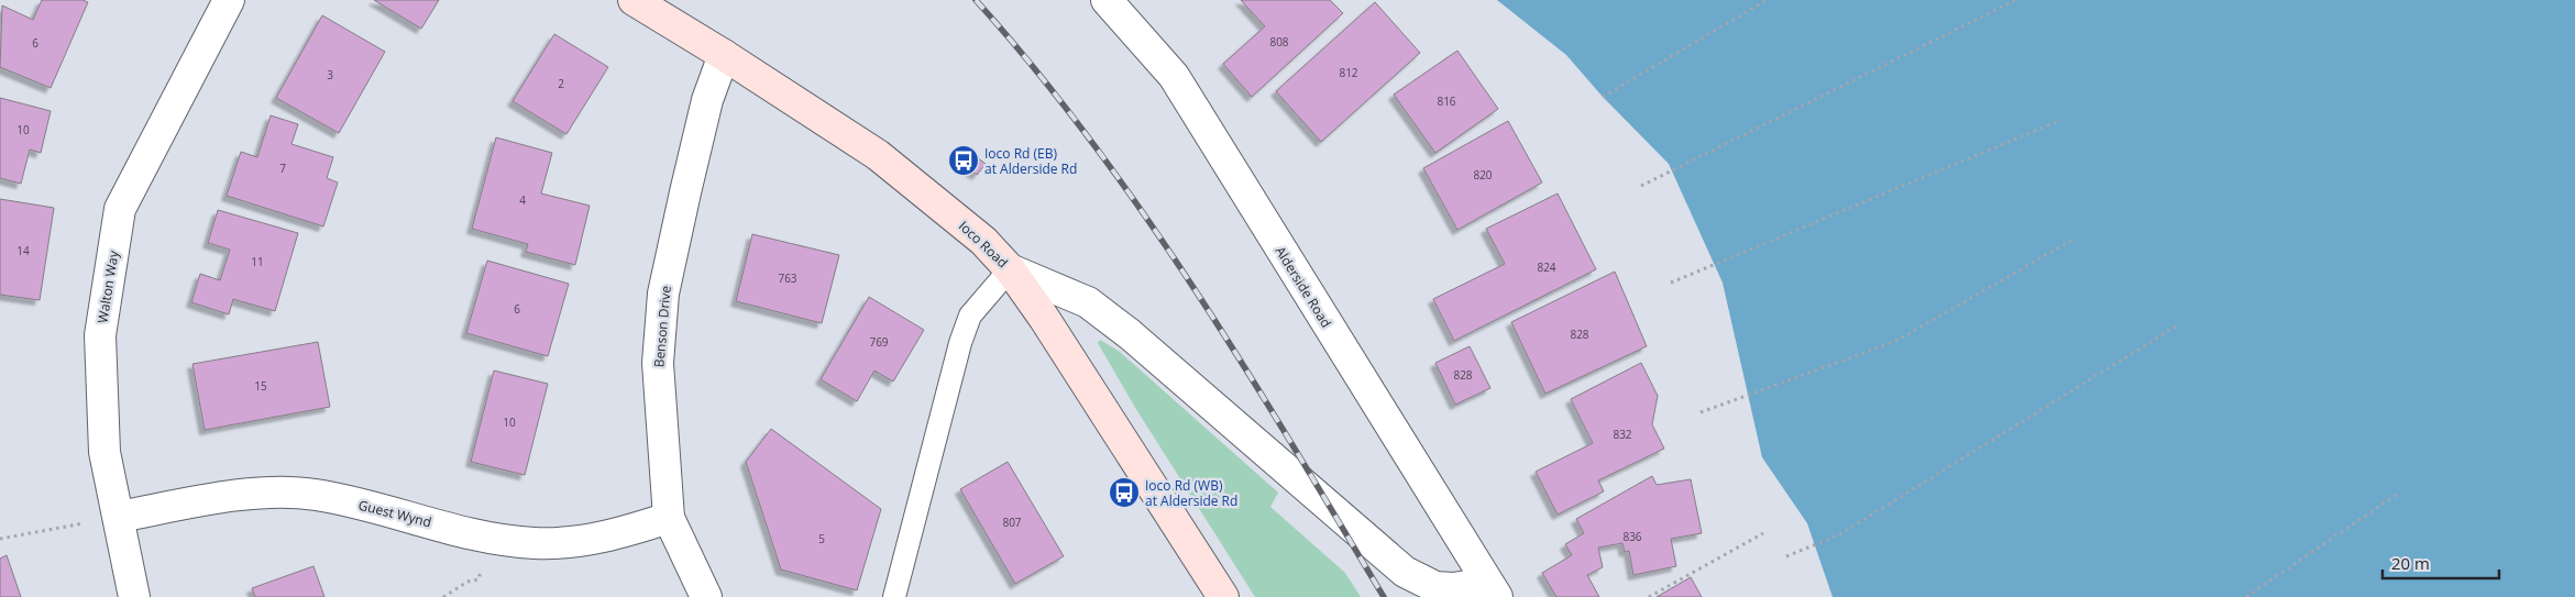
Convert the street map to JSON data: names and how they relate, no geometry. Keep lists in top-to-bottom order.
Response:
{
  "streets": {
    "main road": ["Ioco Road"],
    "street": [
      "Walton Way",
      "Alderside Road",
      "Benson Drive",
      "Guest Wynd"
    ]
  },
  "crossings": [
    ["Ioco Road", "Alderside Road"],
    ["Ioco Road", "Benson Drive"],
    ["Walton Way", "Guest Wynd"],
    ["Benson Drive", "Guest Wynd"]
  ],
  "places": {
    "bus stop": ["Ioco Rd (EB) at Alderside Rd", "Ioco Rd (WB) at Alderside Rd"]
  },
  "house_numbers": [
    "808",
    "6",
    "812",
    "3",
    "2",
    "816",
    "10",
    "7",
    "820",
    "4",
    "14",
    "11",
    "824",
    "763",
    "6",
    "828",
    "769",
    "828",
    "15",
    "10",
    "832",
    "807",
    "836",
    "5"
  ],
  "scale_bar": "20 m"
}
